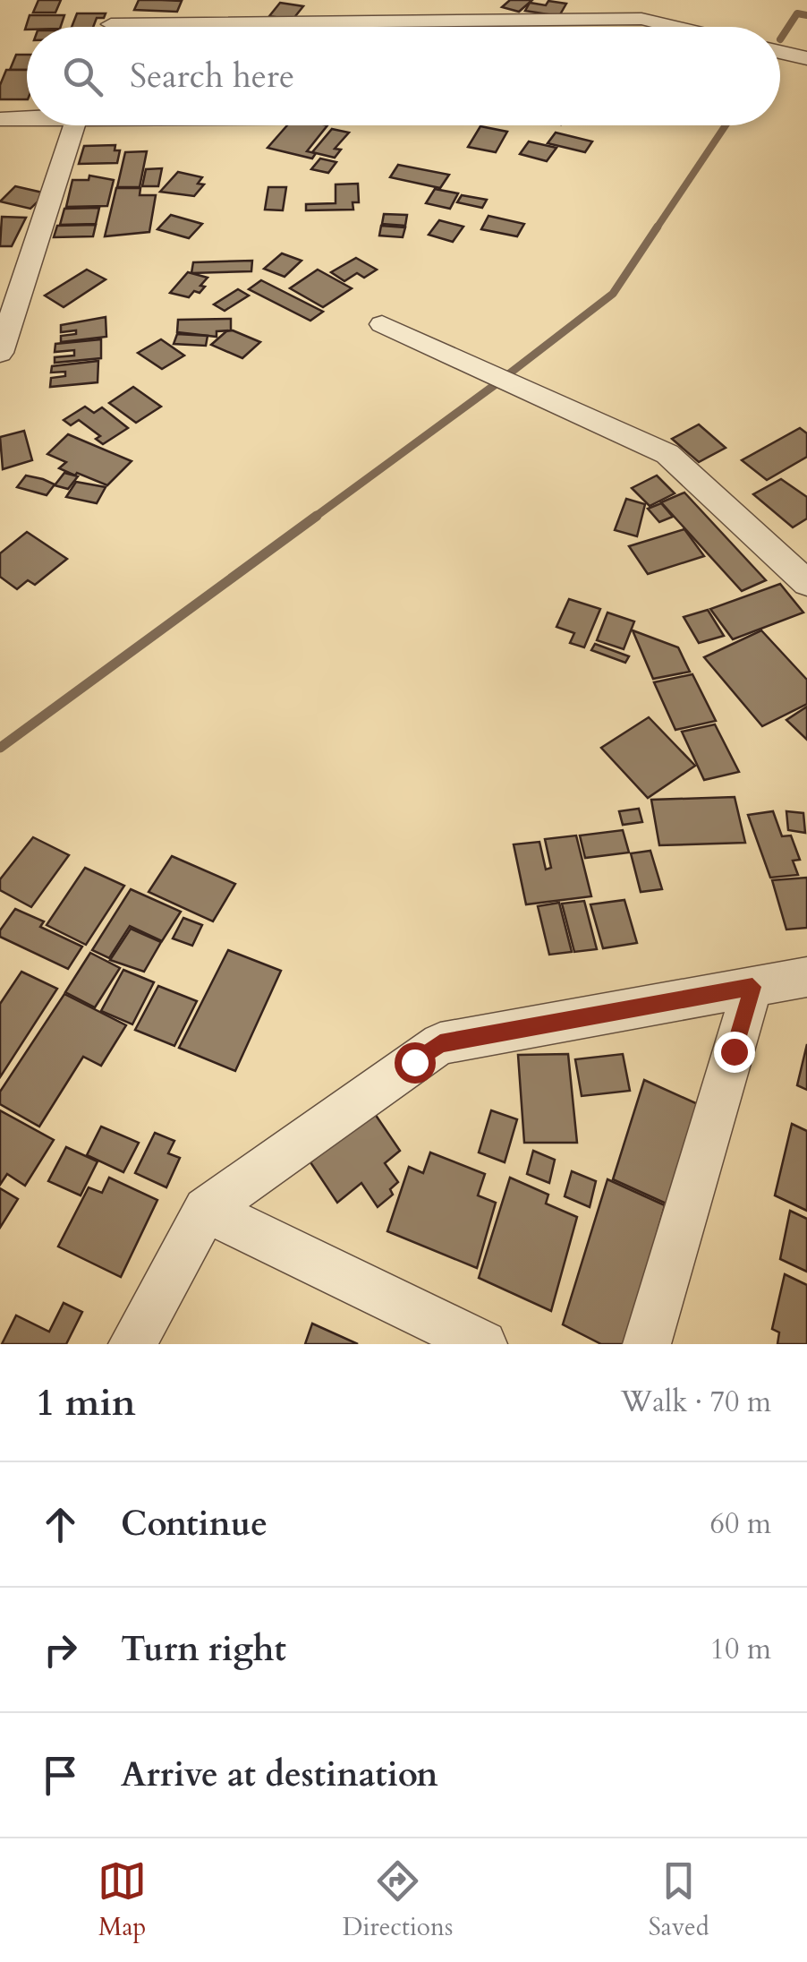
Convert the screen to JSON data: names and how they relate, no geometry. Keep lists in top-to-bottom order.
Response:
{
  "page": {
    "search": "Search here",
    "heading": ["1 min", "Walk · 70 m"],
    "list": [
      ["Continue", "60 m"],
      ["Turn right", "10 m"],
      "Arrive at destination"
    ],
    "nav": ["Map", "Directions", "Saved"]
  }
}
